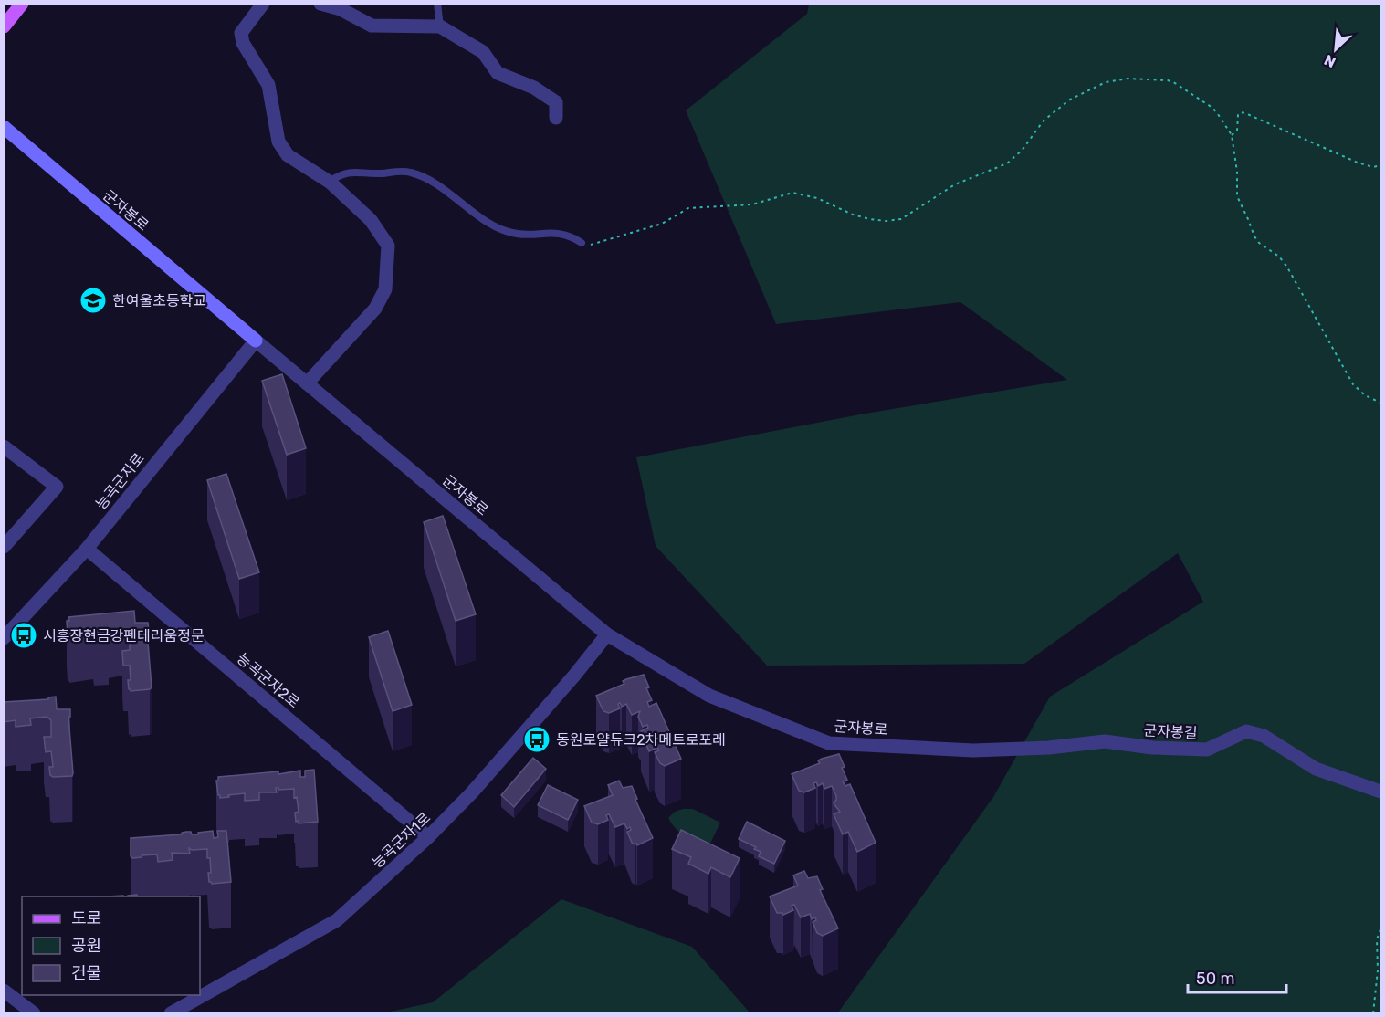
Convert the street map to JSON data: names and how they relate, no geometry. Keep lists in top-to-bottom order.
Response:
{
  "streets": {
    "main road": ["군자봉로"],
    "street": [
      "능곡군자로",
      "능곡군자2로",
      "군자봉길",
      "능곡군자1로"
    ]
  },
  "crossings": [
    ["군자봉로", "능곡군자로"],
    ["군자봉로", "군자봉길"],
    ["군자봉로", "능곡군자1로"],
    ["능곡군자로", "능곡군자2로"],
    ["능곡군자2로", "능곡군자1로"]
  ],
  "places": {
    "school or university": ["한여울초등학교"],
    "bus stop": ["시흥장현금강펜테리움정문", "동원로얄듀크2차메트로포레"]
  },
  "legend": ["도로", "공원", "건물"],
  "scale_bar": "50 m",
  "north": "bottom left"
}
